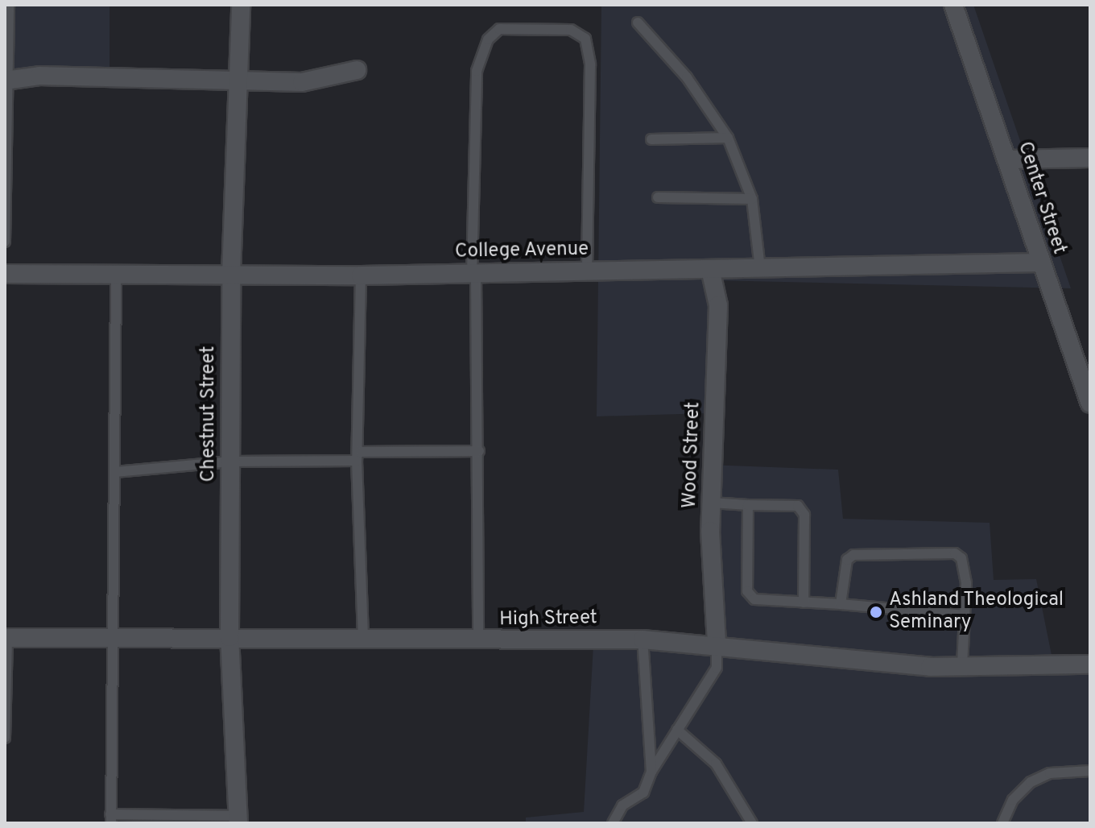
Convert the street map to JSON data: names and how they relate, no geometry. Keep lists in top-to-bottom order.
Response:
{
  "streets": {
    "street": [
      "Center Street",
      "College Avenue",
      "Chestnut Street",
      "Wood Street",
      "High Street"
    ]
  },
  "crossings": [
    ["Center Street", "College Avenue"],
    ["College Avenue", "Chestnut Street"],
    ["College Avenue", "Wood Street"],
    ["Chestnut Street", "High Street"],
    ["Wood Street", "High Street"]
  ],
  "places": ["Ashland Theological Seminary"]
}
